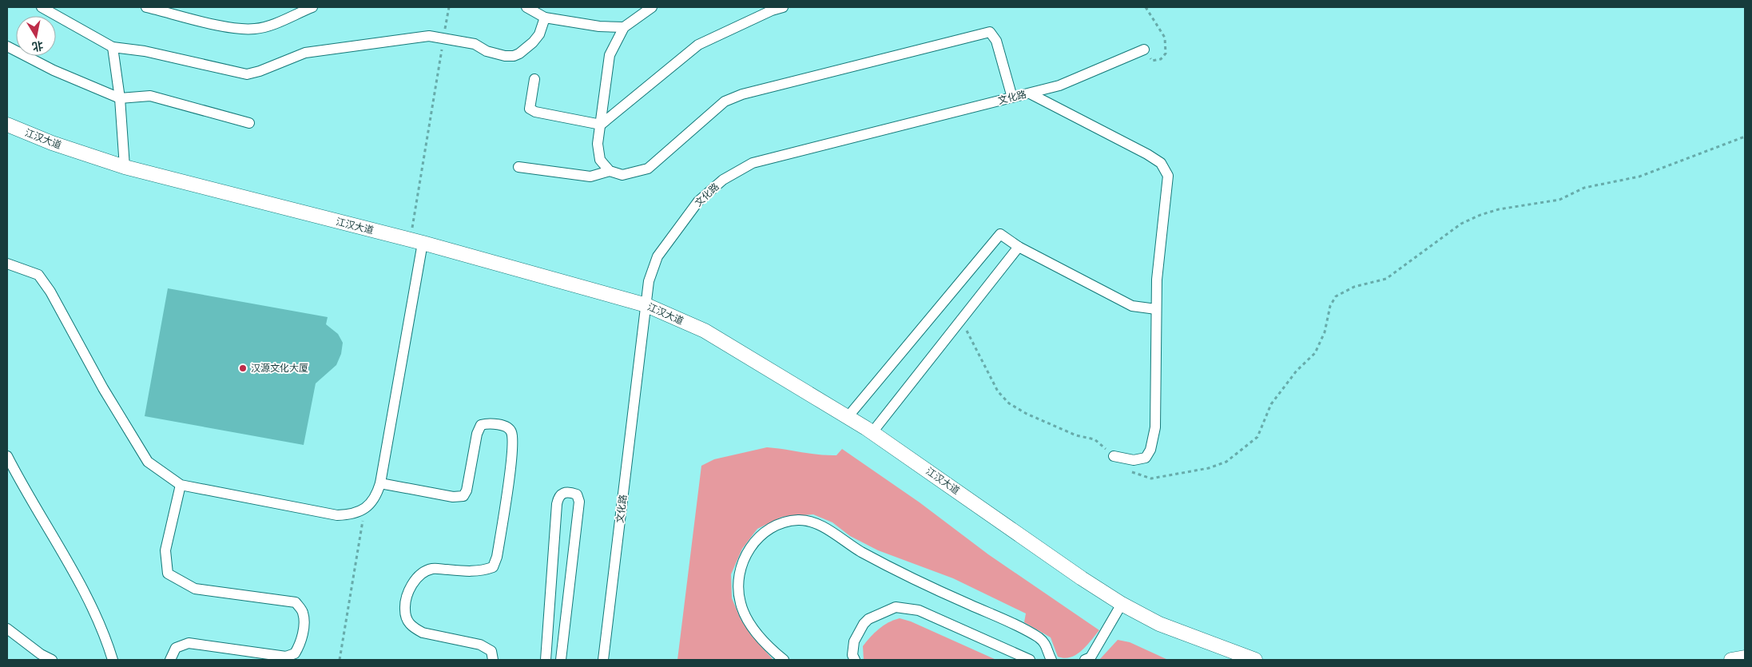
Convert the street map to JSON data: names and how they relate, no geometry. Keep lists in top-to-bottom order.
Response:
{
  "streets": {
    "main road": ["江汉大道"],
    "street": ["文化路"]
  },
  "crossings": [
    ["文化路", "江汉大道"]
  ],
  "places": ["汉源文化大厦"],
  "north": "bottom"
}
